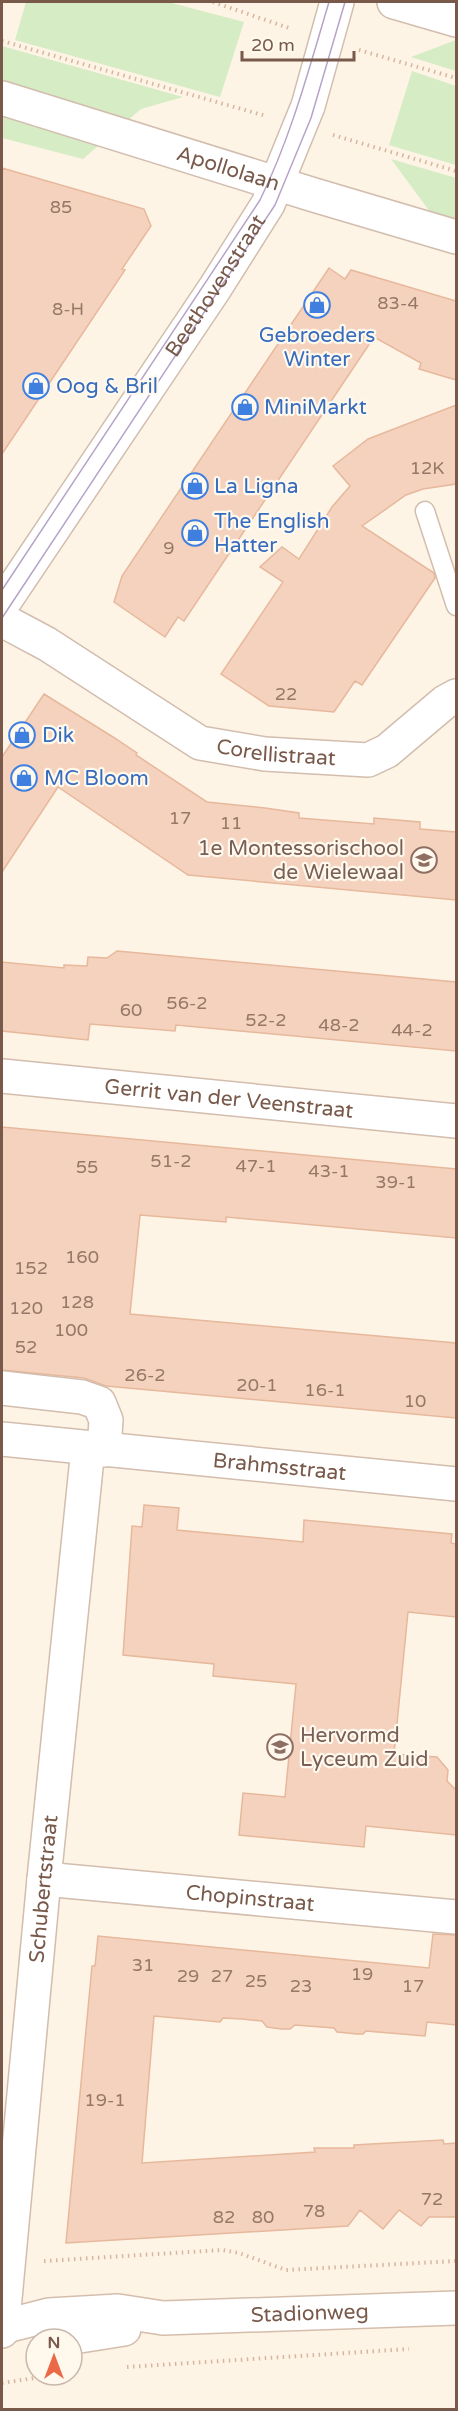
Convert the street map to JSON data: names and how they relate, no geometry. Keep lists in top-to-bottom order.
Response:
{
  "streets": {
    "street": [
      "Apollolaan",
      "Beethovenstraat",
      "Corellistraat",
      "Gerrit van der Veenstraat",
      "Brahmsstraat",
      "Schubertstraat",
      "Chopinstraat",
      "Stadionweg"
    ]
  },
  "crossings": [
    ["Apollolaan", "Beethovenstraat"],
    ["Brahmsstraat", "Schubertstraat"],
    ["Schubertstraat", "Chopinstraat"],
    ["Schubertstraat", "Stadionweg"]
  ],
  "places": {
    "shop": [
      "Gebroeders Winter",
      "Oog & Bril",
      "MiniMarkt",
      "La Ligna",
      "The English Hatter",
      "Dik",
      "MC Bloom"
    ],
    "school or university": ["1e Montessorischool de Wielewaal", "Hervormd Lyceum Zuid"]
  },
  "house_numbers": [
    "85",
    "83-4",
    "8-H",
    "12K",
    "9",
    "22",
    "17",
    "11",
    "56-2",
    "60",
    "52-2",
    "48-2",
    "44-2",
    "51-2",
    "47-1",
    "55",
    "43-1",
    "39-1",
    "160",
    "152",
    "128",
    "120",
    "100",
    "52",
    "26-2",
    "20-1",
    "16-1",
    "10",
    "31",
    "19",
    "29",
    "27",
    "25",
    "23",
    "17",
    "19-1",
    "72",
    "78",
    "82",
    "80"
  ],
  "scale_bar": "20 m",
  "north": "top"
}
